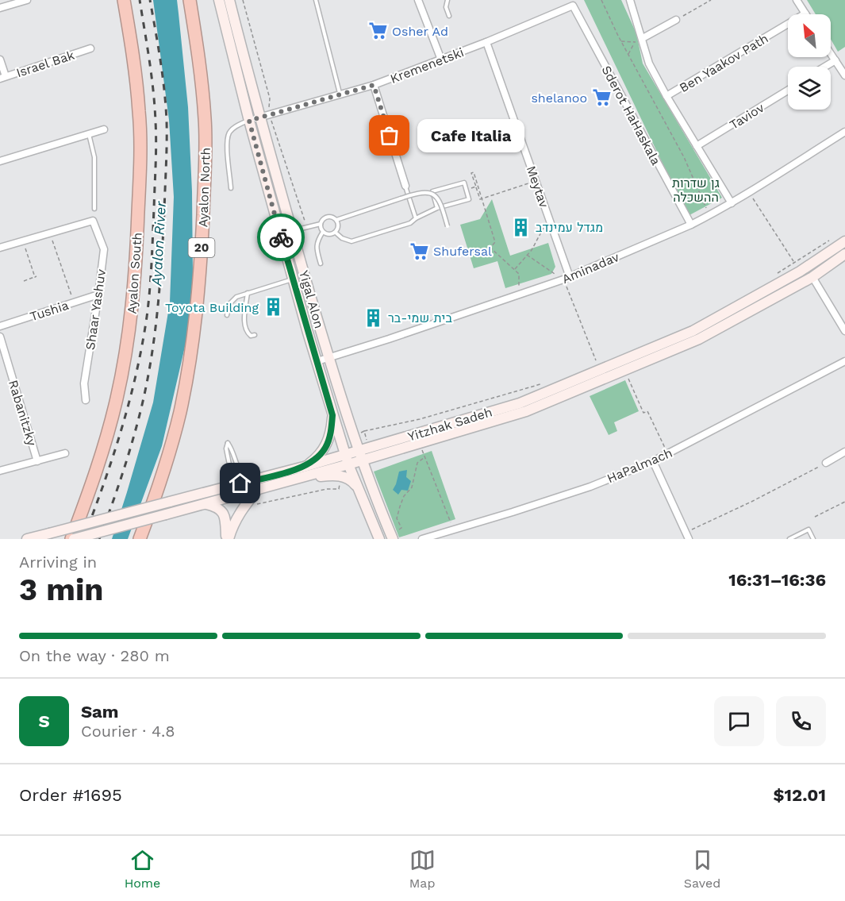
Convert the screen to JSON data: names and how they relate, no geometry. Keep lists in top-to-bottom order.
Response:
{
  "streets": {
    "highway": ["Ayalon North", "20", "Ayalon South"],
    "street": [
      "Ben Yaakov Path",
      "Israel Bak",
      "Kremenetski",
      "Sderot HaHaskala",
      "Taviov",
      "Meytav",
      "Aminadav",
      "Yigal Alon",
      "Shaar Yashuv",
      "Tushia",
      "Rabanitzky",
      "Yitzhak Sadeh",
      "HaPalmach"
    ]
  },
  "crossings": [
    ["Kremenetski", "Sderot HaHaskala"],
    ["Kremenetski", "Meytav"],
    ["Kremenetski", "Yigal Alon"],
    ["Sderot HaHaskala", "Aminadav"],
    ["Meytav", "Aminadav"],
    ["Aminadav", "Yigal Alon"],
    ["Ayalon South", "Yitzhak Sadeh"],
    ["Yigal Alon", "Yitzhak Sadeh"],
    ["Shaar Yashuv", "Tushia"]
  ],
  "water": ["Ayalon River"],
  "parks": ["גן שדרות ההשכלה"],
  "places": {
    "supermarket": ["Osher Ad", "shelanoo", "Shufersal"],
    "other": ["Cafe Italia"],
    "building": ["מגדל עמינדב", "Toyota Building", "בית שמי-בר"]
  },
  "north": "top left",
  "page": {
    "bubble": "Cafe Italia",
    "heading": ["3 min", "Arriving in", "16:31–16:36"],
    "panel": [
      "Sam",
      "Courier · 4.8",
      "Order #1695",
      "$12.01"
    ],
    "bar": "On the way · 280 m",
    "round": "S",
    "tabs": ["Home", "Map", "Saved"]
  }
}
